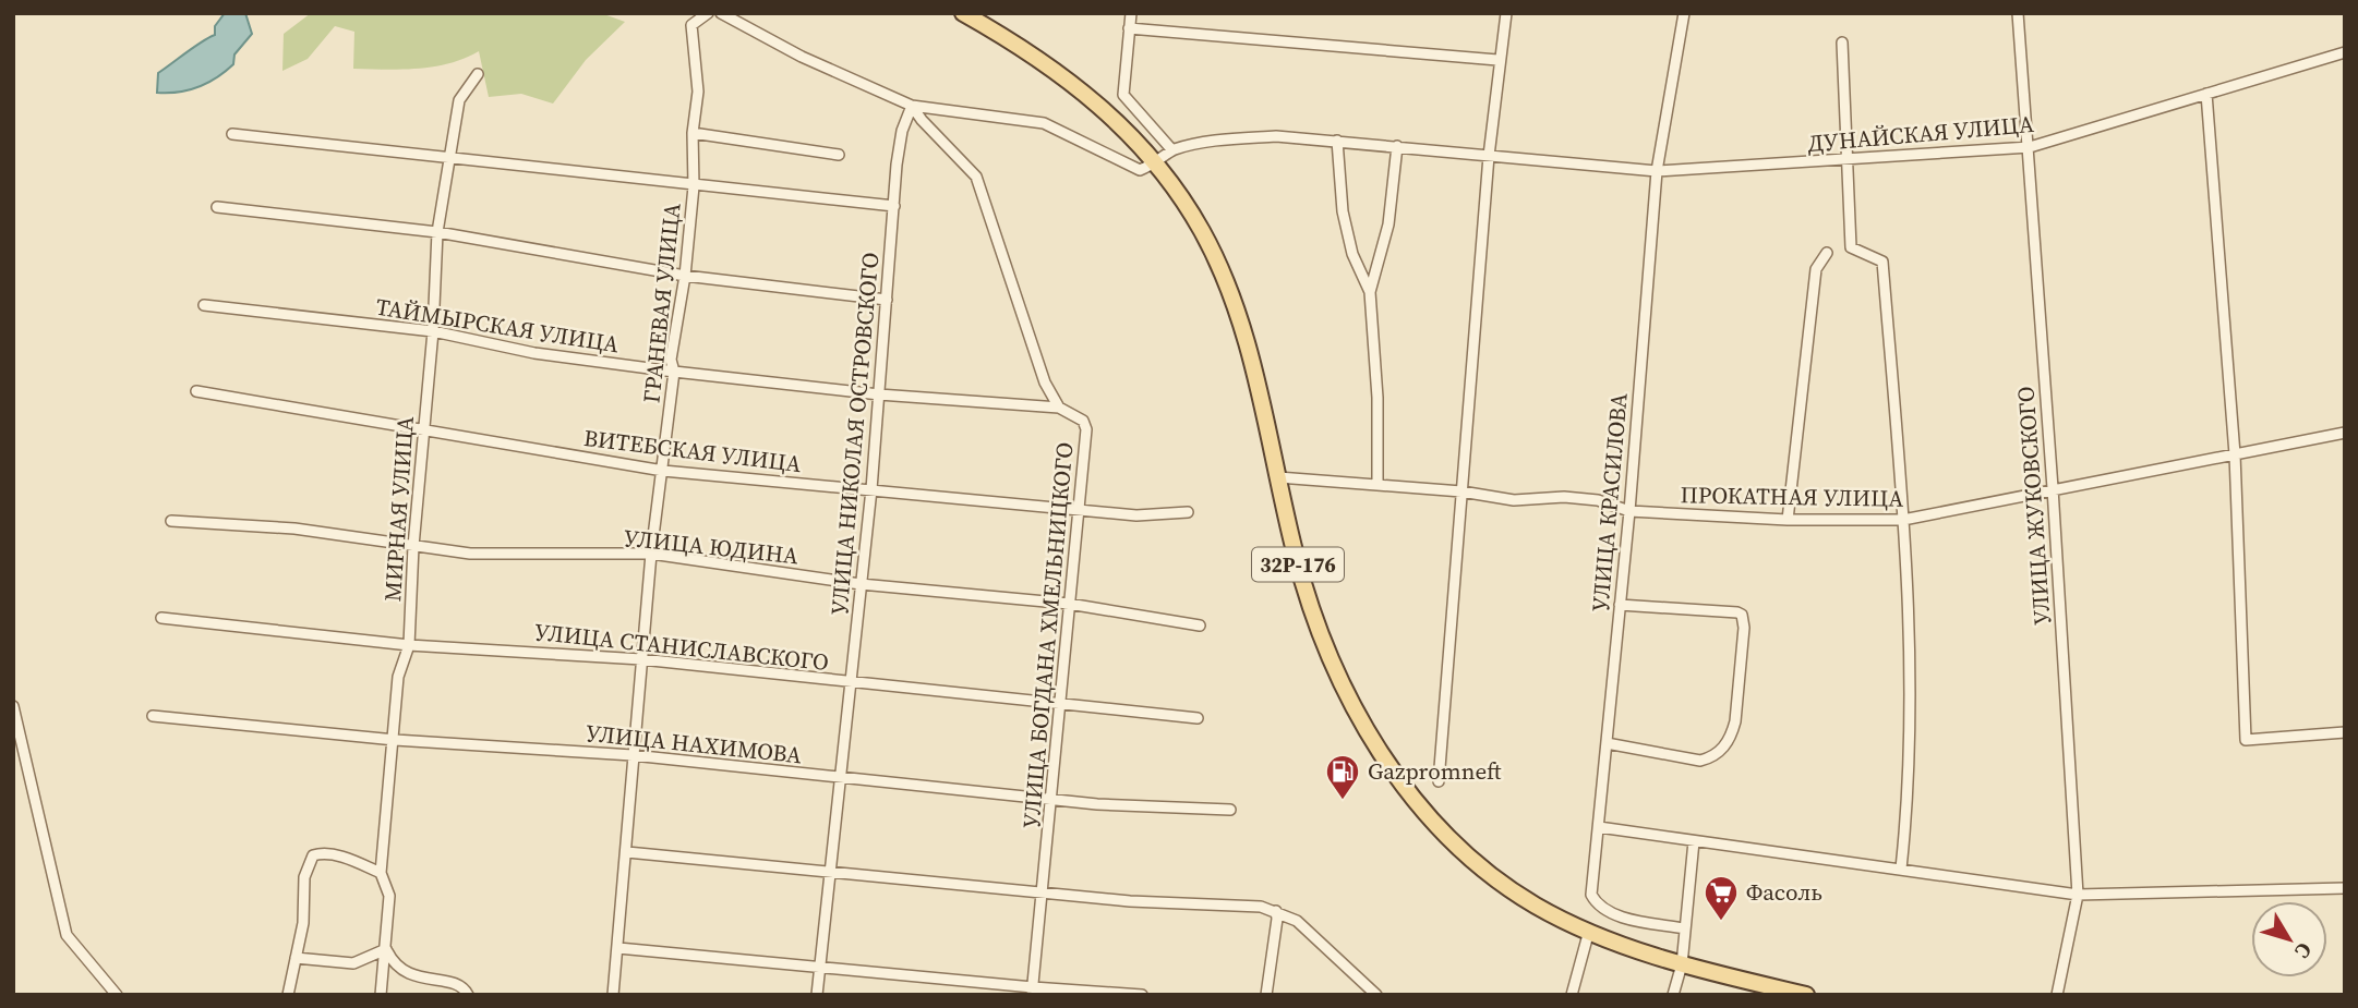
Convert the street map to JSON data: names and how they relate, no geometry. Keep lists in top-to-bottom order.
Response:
{
  "streets": {
    "main road": ["32Р-176"],
    "street": [
      "ДУНАЙСКАЯ УЛИЦА",
      "ГРАНЕВАЯ УЛИЦА",
      "ТАЙМЫРСКАЯ УЛИЦА",
      "УЛИЦА НИКОЛАЯ ОСТРОВСКОГО",
      "ВИТЕБСКАЯ УЛИЦА",
      "ПРОКАТНАЯ УЛИЦА",
      "УЛИЦА КРАСИЛОВА",
      "УЛИЦА ЖУКОВСКОГО",
      "МИРНАЯ УЛИЦА",
      "УЛИЦА ЮДИНА",
      "УЛИЦА БОГДАНА ХМЕЛЬНИЦКОГО",
      "УЛИЦА СТАНИСЛАВСКОГО",
      "УЛИЦА НАХИМОВА"
    ]
  },
  "crossings": [
    ["ДУНАЙСКАЯ УЛИЦА", "УЛИЦА КРАСИЛОВА"],
    ["ДУНАЙСКАЯ УЛИЦА", "УЛИЦА ЖУКОВСКОГО"],
    ["ГРАНЕВАЯ УЛИЦА", "ТАЙМЫРСКАЯ УЛИЦА"],
    ["ГРАНЕВАЯ УЛИЦА", "ВИТЕБСКАЯ УЛИЦА"],
    ["ГРАНЕВАЯ УЛИЦА", "УЛИЦА ЮДИНА"],
    ["ГРАНЕВАЯ УЛИЦА", "УЛИЦА СТАНИСЛАВСКОГО"],
    ["ГРАНЕВАЯ УЛИЦА", "УЛИЦА НАХИМОВА"],
    ["ТАЙМЫРСКАЯ УЛИЦА", "УЛИЦА НИКОЛАЯ ОСТРОВСКОГО"],
    ["ТАЙМЫРСКАЯ УЛИЦА", "МИРНАЯ УЛИЦА"],
    ["ТАЙМЫРСКАЯ УЛИЦА", "УЛИЦА БОГДАНА ХМЕЛЬНИЦКОГО"],
    ["УЛИЦА НИКОЛАЯ ОСТРОВСКОГО", "ВИТЕБСКАЯ УЛИЦА"],
    ["УЛИЦА НИКОЛАЯ ОСТРОВСКОГО", "УЛИЦА ЮДИНА"],
    ["УЛИЦА НИКОЛАЯ ОСТРОВСКОГО", "УЛИЦА БОГДАНА ХМЕЛЬНИЦКОГО"],
    ["УЛИЦА НИКОЛАЯ ОСТРОВСКОГО", "УЛИЦА СТАНИСЛАВСКОГО"],
    ["УЛИЦА НИКОЛАЯ ОСТРОВСКОГО", "УЛИЦА НАХИМОВА"],
    ["ВИТЕБСКАЯ УЛИЦА", "МИРНАЯ УЛИЦА"],
    ["ВИТЕБСКАЯ УЛИЦА", "УЛИЦА БОГДАНА ХМЕЛЬНИЦКОГО"],
    ["ПРОКАТНАЯ УЛИЦА", "УЛИЦА КРАСИЛОВА"],
    ["ПРОКАТНАЯ УЛИЦА", "УЛИЦА ЖУКОВСКОГО"],
    ["ПРОКАТНАЯ УЛИЦА", "32Р-176"],
    ["МИРНАЯ УЛИЦА", "УЛИЦА ЮДИНА"],
    ["МИРНАЯ УЛИЦА", "УЛИЦА СТАНИСЛАВСКОГО"],
    ["МИРНАЯ УЛИЦА", "УЛИЦА НАХИМОВА"],
    ["УЛИЦА ЮДИНА", "УЛИЦА БОГДАНА ХМЕЛЬНИЦКОГО"],
    ["УЛИЦА БОГДАНА ХМЕЛЬНИЦКОГО", "УЛИЦА СТАНИСЛАВСКОГО"],
    ["УЛИЦА БОГДАНА ХМЕЛЬНИЦКОГО", "УЛИЦА НАХИМОВА"]
  ],
  "places": {
    "fuel station": ["Gazpromneft"],
    "supermarket": ["Фасоль"]
  },
  "north": "bottom right"
}
